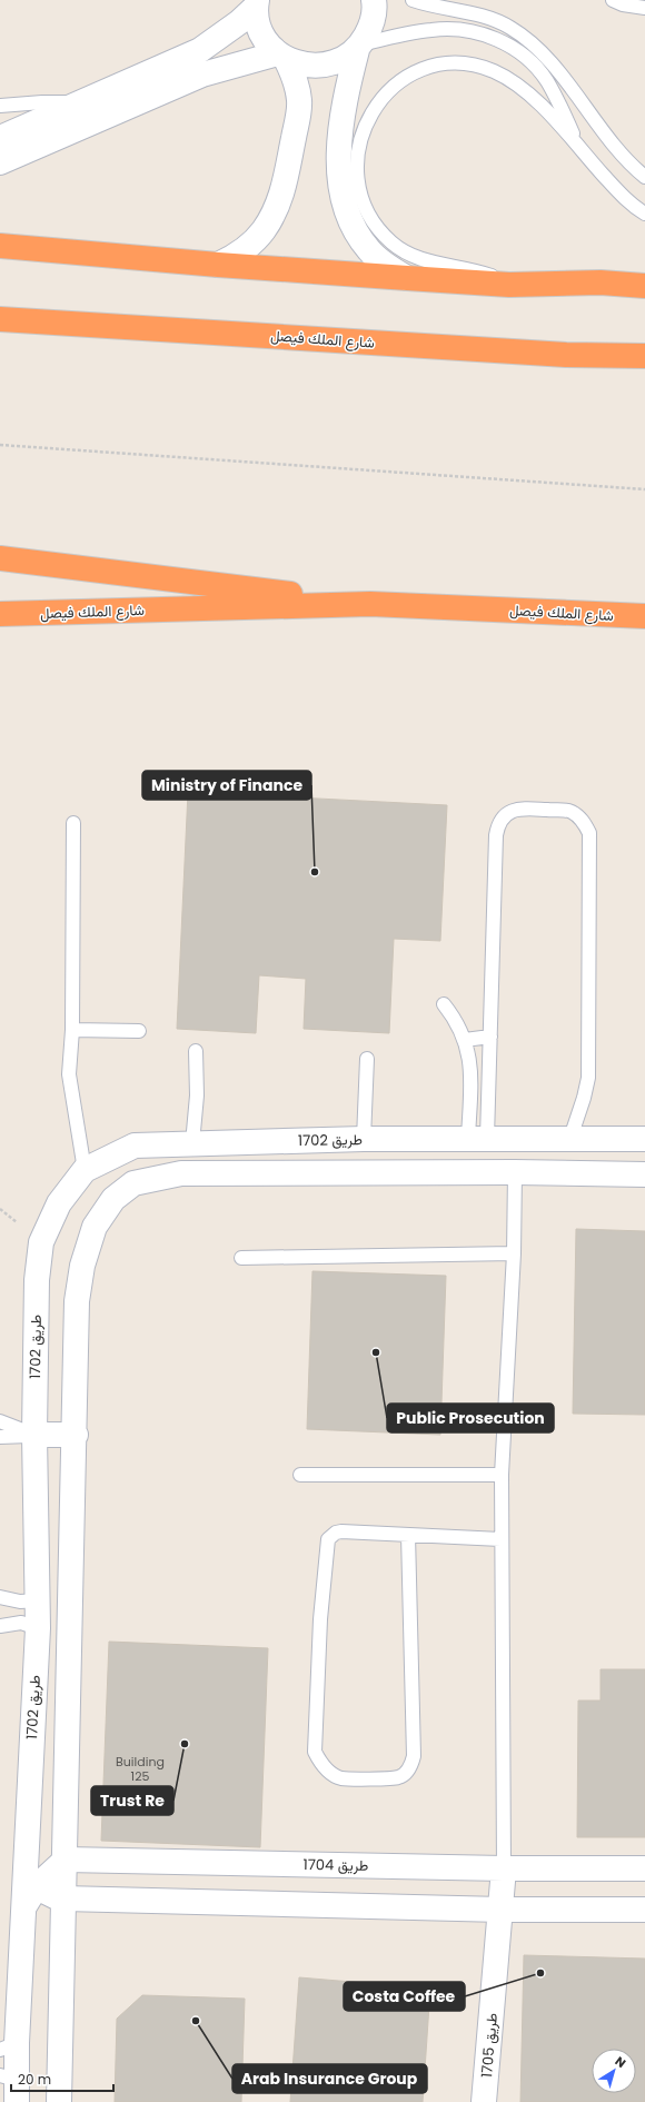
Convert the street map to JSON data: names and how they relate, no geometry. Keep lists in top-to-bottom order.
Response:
{
  "streets": {
    "highway": ["شارع الملك فيصل"],
    "street": ["طريق 1702", "طريق 1704", "طريق 1705"]
  },
  "crossings": [
    ["طريق 1704", "طريق 1705"]
  ],
  "places": [
    "Ministry of Finance",
    "Public Prosecution",
    "Trust Re",
    "Costa Coffee",
    "Arab Insurance Group"
  ],
  "house_numbers": ["Building 125"],
  "scale_bar": "20 m",
  "north": "top right"
}
